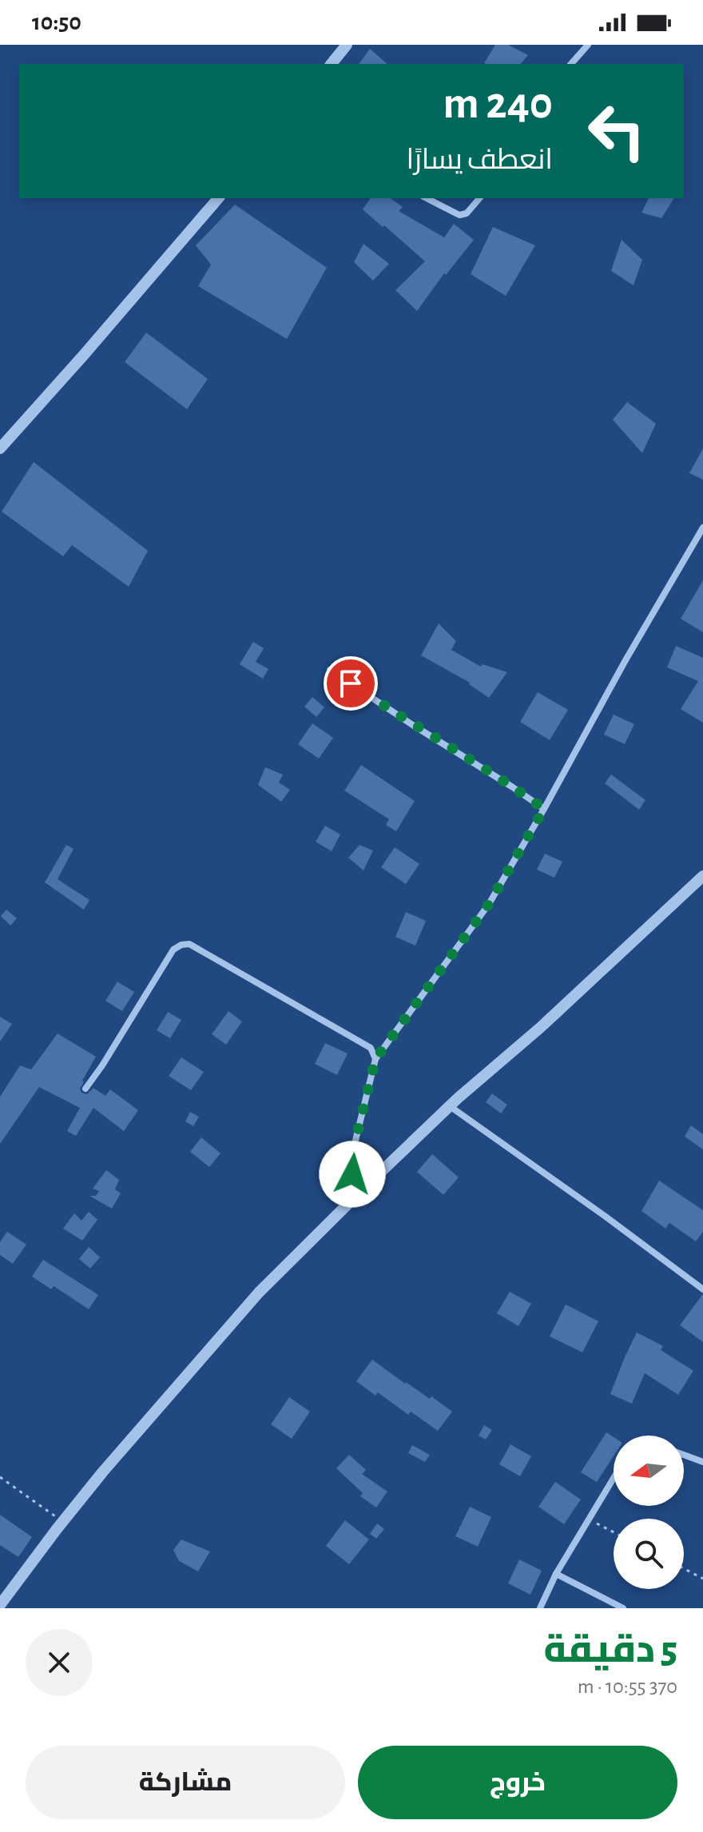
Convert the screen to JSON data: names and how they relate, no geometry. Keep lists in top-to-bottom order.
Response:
{
  "north": "left",
  "page": {
    "status": "10:50",
    "turn": ["240 m", "انعطف يسارًا"],
    "heading": ["5 دقيقة", "370 m · 10:55"],
    "buttons": ["خروج", "مشاركة"]
  }
}
